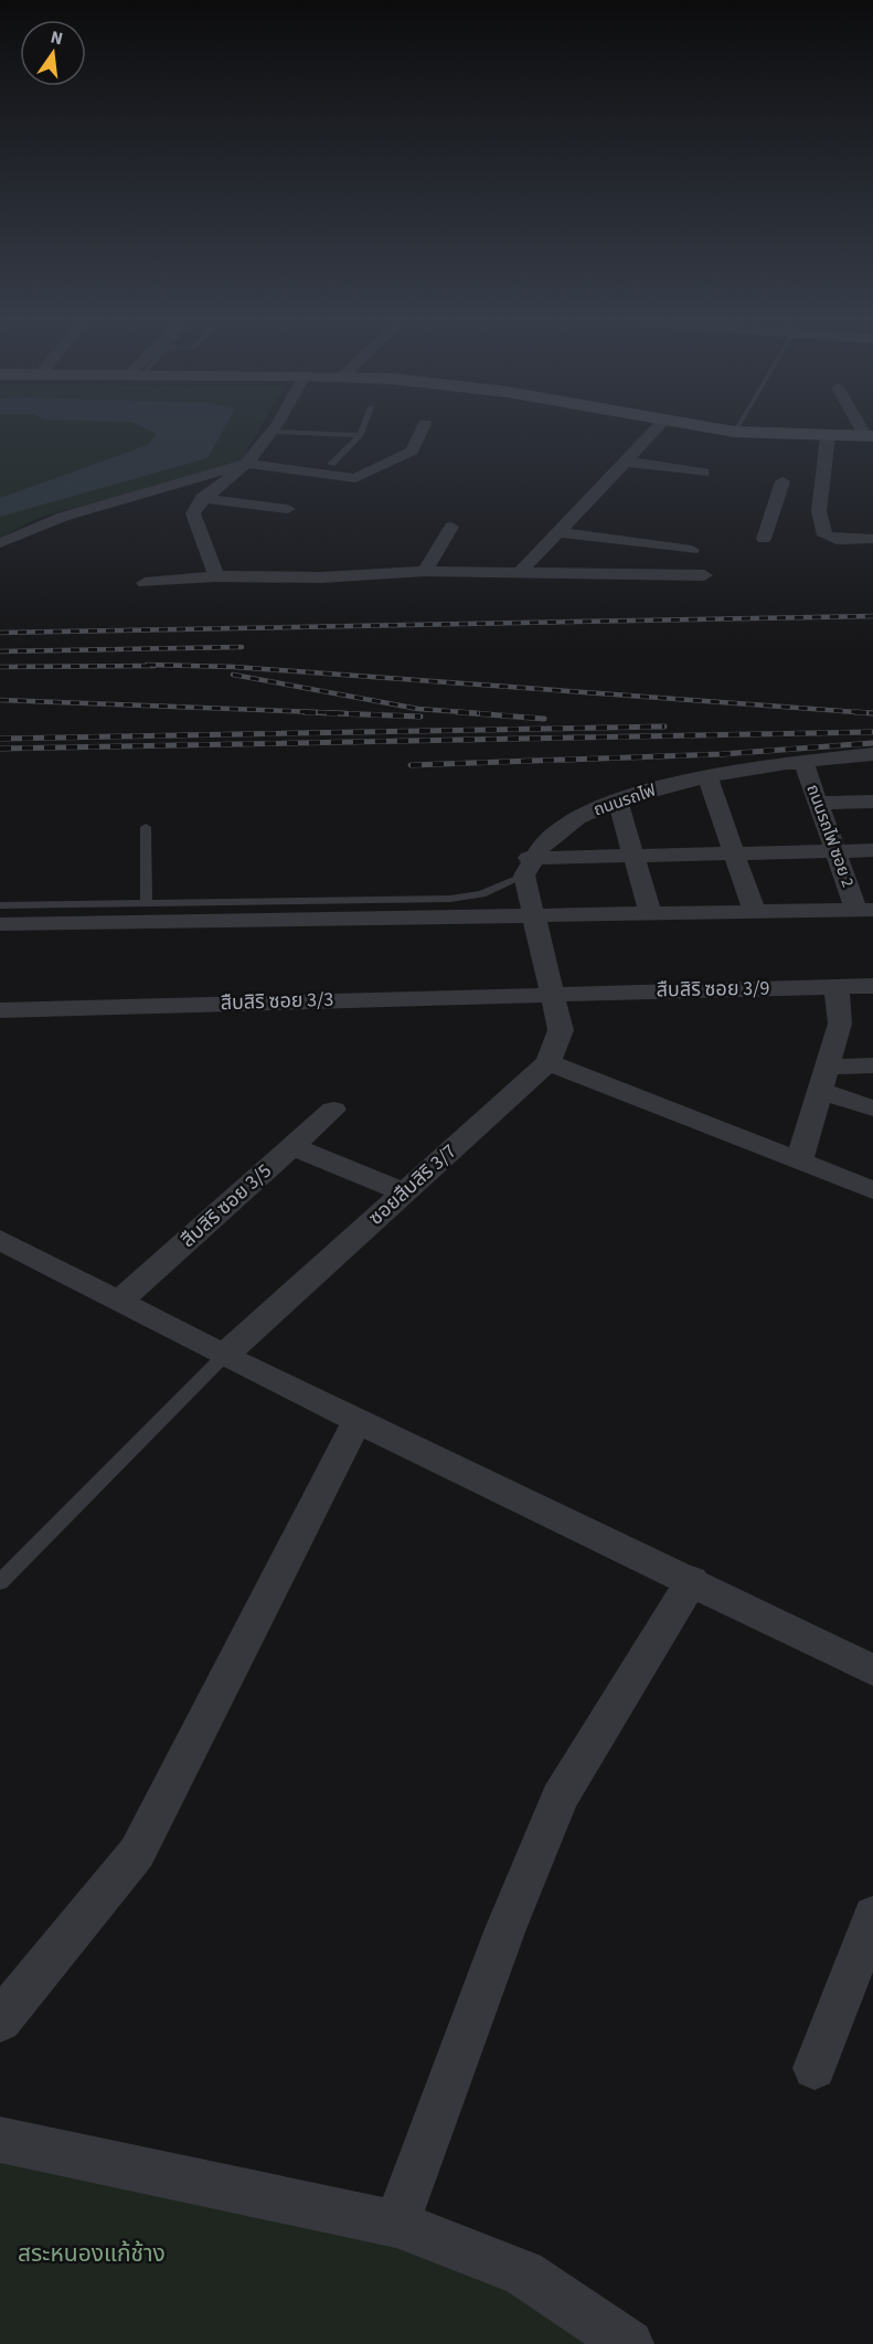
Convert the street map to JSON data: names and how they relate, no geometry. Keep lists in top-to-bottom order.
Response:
{
  "streets": {
    "street": [
      "ถนนรถไฟ",
      "ถนนรถไฟ ซอย 2",
      "สืบสิริ ซอย 3/9",
      "สืบสิริ ซอย 3/3",
      "ซอยสืบสิริ 3/7",
      "สืบสิริ ซอย 3/5"
    ]
  },
  "crossings": [
    ["ถนนรถไฟ", "ถนนรถไฟ ซอย 2"],
    ["สืบสิริ ซอย 3/9", "สืบสิริ ซอย 3/3"],
    ["สืบสิริ ซอย 3/9", "ซอยสืบสิริ 3/7"],
    ["สืบสิริ ซอย 3/3", "ซอยสืบสิริ 3/7"]
  ],
  "parks": ["สระหนองแก้ช้าง"],
  "north": "top"
}
